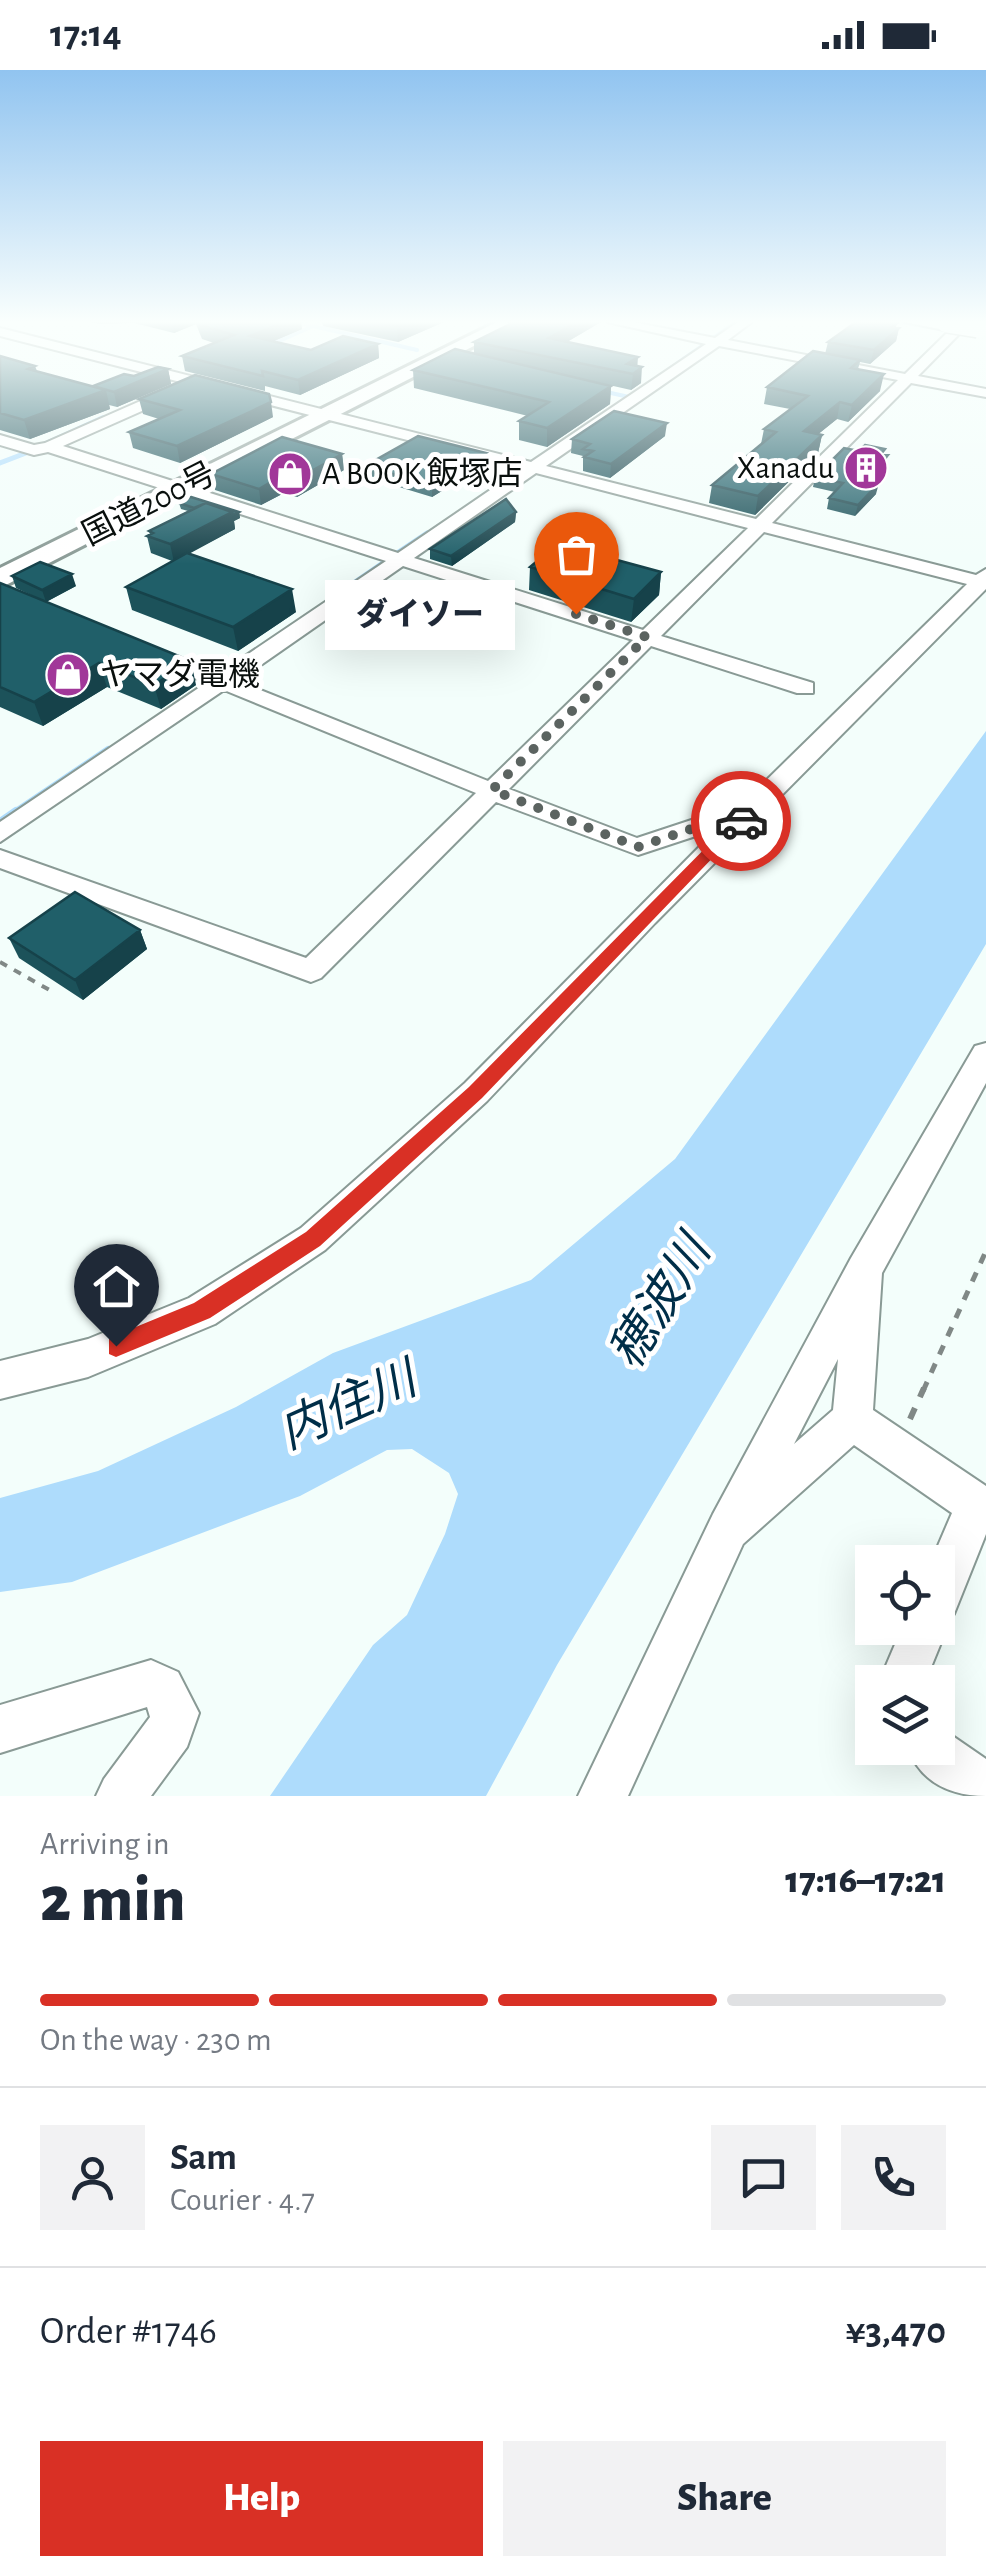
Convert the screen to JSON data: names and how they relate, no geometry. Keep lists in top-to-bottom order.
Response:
{
  "streets": {
    "highway": ["国道200号"]
  },
  "water": ["穂波川", "内住川"],
  "places": {
    "building": ["Xanadu"],
    "shop": ["A BOOK 飯塚店", "ヤマダ電機"],
    "other": ["ダイソー"]
  },
  "page": {
    "status": "17:14",
    "bubble": "ダイソー",
    "heading": ["2 min", "Arriving in", "17:16–17:21"],
    "panel": [
      "Sam",
      "Courier · 4.7",
      "Order #1746",
      "¥3,470"
    ],
    "bar": "On the way · 230 m",
    "buttons": ["Help", "Share"]
  }
}
